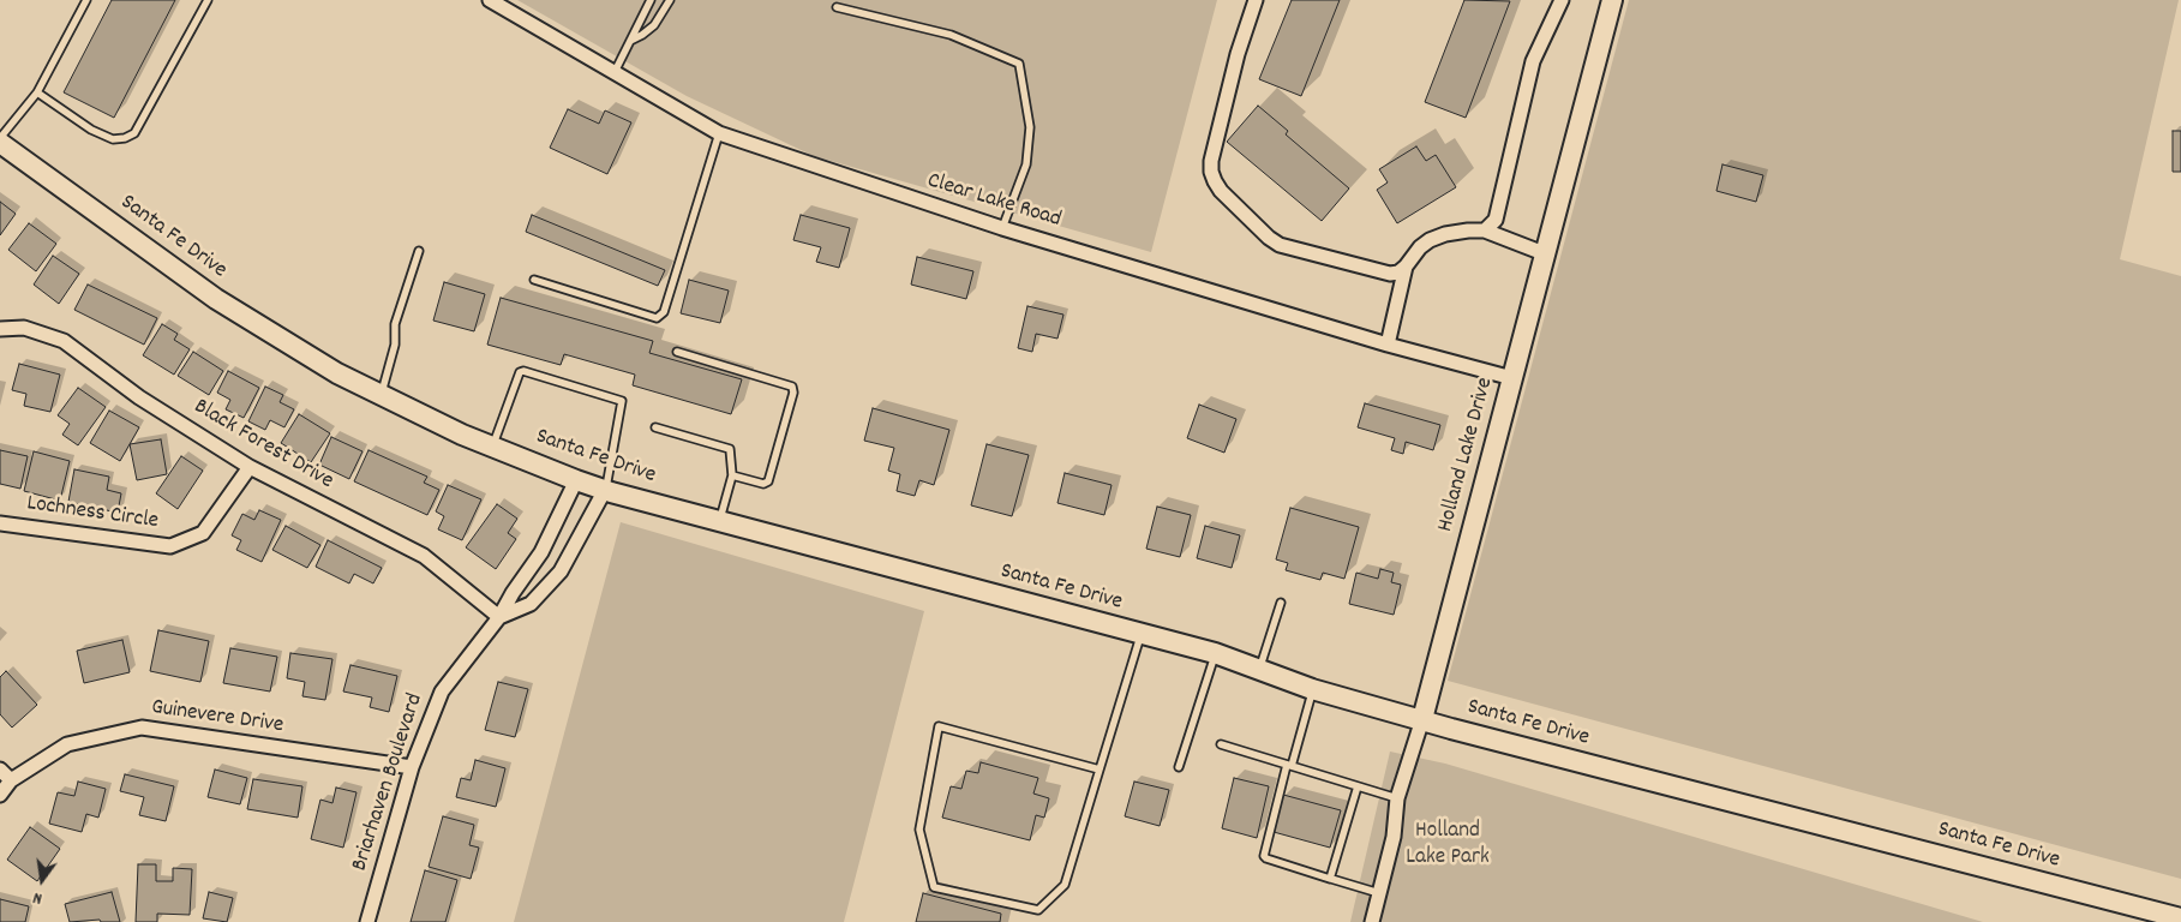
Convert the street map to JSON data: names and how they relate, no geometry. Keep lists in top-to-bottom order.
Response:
{
  "streets": {
    "main road": ["Santa Fe Drive", "Holland Lake Drive"],
    "street": [
      "Clear Lake Road",
      "Black Forest Drive",
      "Lochness Circle",
      "Guinevere Drive",
      "Briarhaven Boulevard"
    ]
  },
  "crossings": [
    ["Clear Lake Road", "Holland Lake Drive"],
    ["Santa Fe Drive", "Holland Lake Drive"],
    ["Santa Fe Drive", "Briarhaven Boulevard"],
    ["Black Forest Drive", "Lochness Circle"],
    ["Black Forest Drive", "Briarhaven Boulevard"],
    ["Guinevere Drive", "Briarhaven Boulevard"]
  ],
  "parks": ["Holland Lake Park"],
  "north": "bottom"
}
